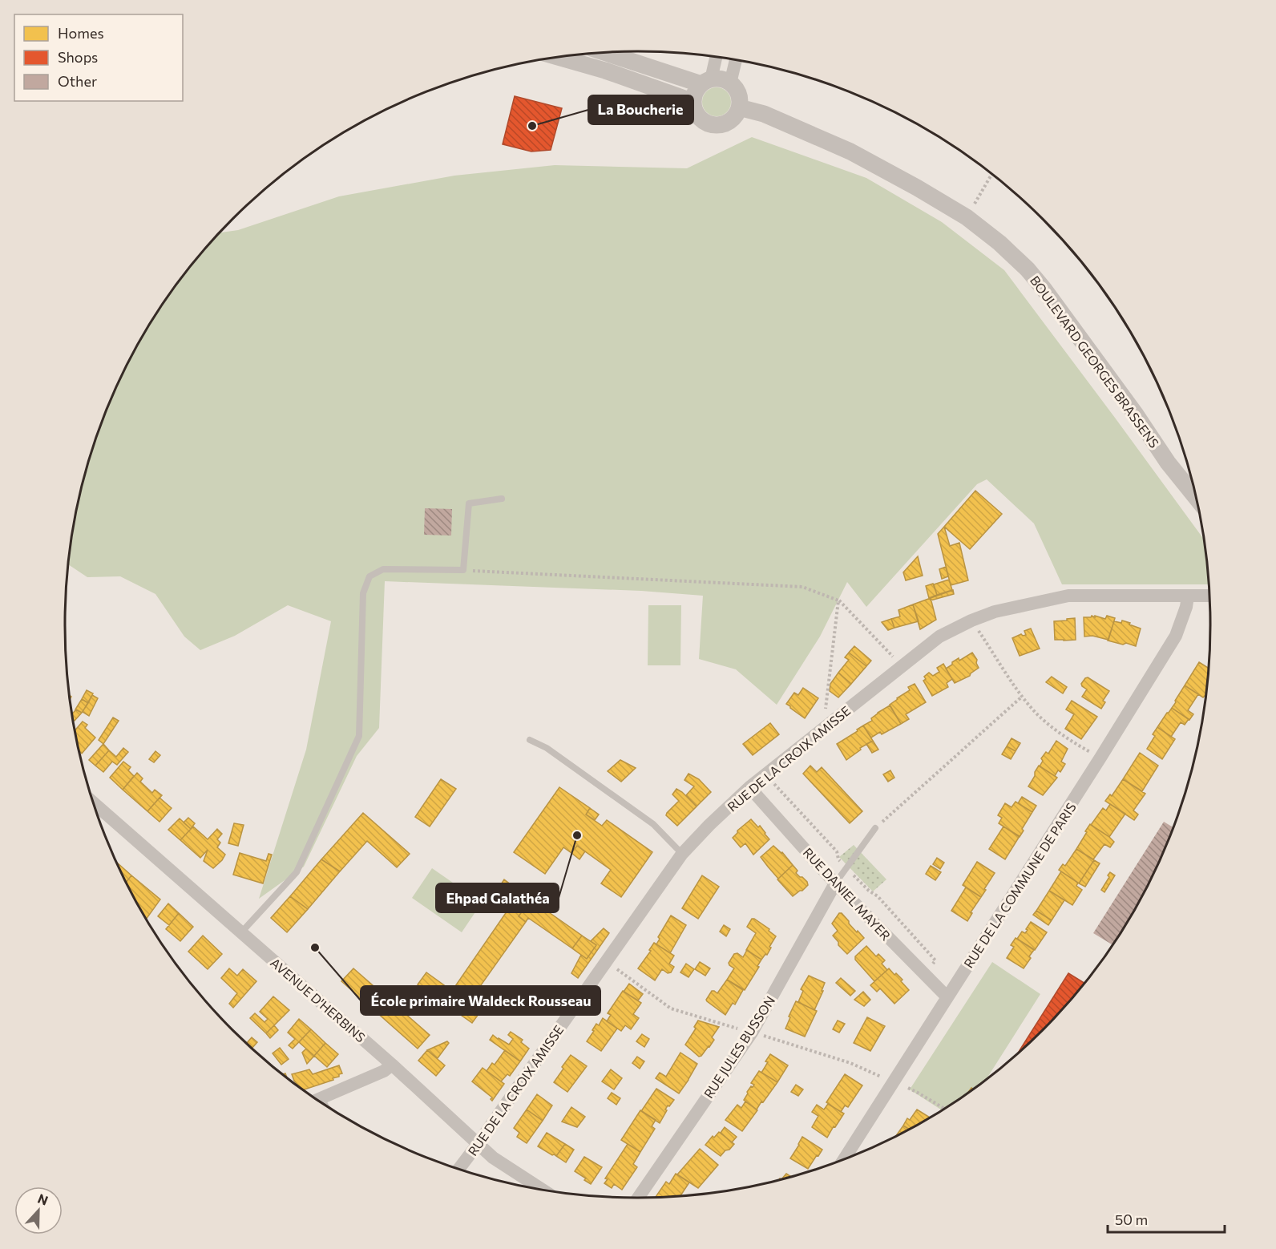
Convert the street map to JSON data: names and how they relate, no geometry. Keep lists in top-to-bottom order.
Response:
{
  "streets": {
    "street": [
      "BOULEVARD GEORGES BRASSENS",
      "RUE DE LA CROIX AMISSE",
      "RUE DE LA COMMUNE DE PARIS",
      "RUE DANIEL MAYER",
      "AVENUE D'HERBINS",
      "RUE JULES BUSSON"
    ]
  },
  "crossings": [
    ["RUE DE LA CROIX AMISSE", "RUE DE LA COMMUNE DE PARIS"],
    ["RUE DE LA CROIX AMISSE", "RUE DANIEL MAYER"],
    ["RUE DE LA CROIX AMISSE", "AVENUE D'HERBINS"],
    ["RUE DE LA COMMUNE DE PARIS", "RUE DANIEL MAYER"],
    ["RUE DANIEL MAYER", "RUE JULES BUSSON"]
  ],
  "places": ["La Boucherie", "Ehpad Galathéa", "École primaire Waldeck Rousseau"],
  "legend": ["Homes", "Shops", "Other"],
  "scale_bar": "50 m",
  "north": "top"
}
